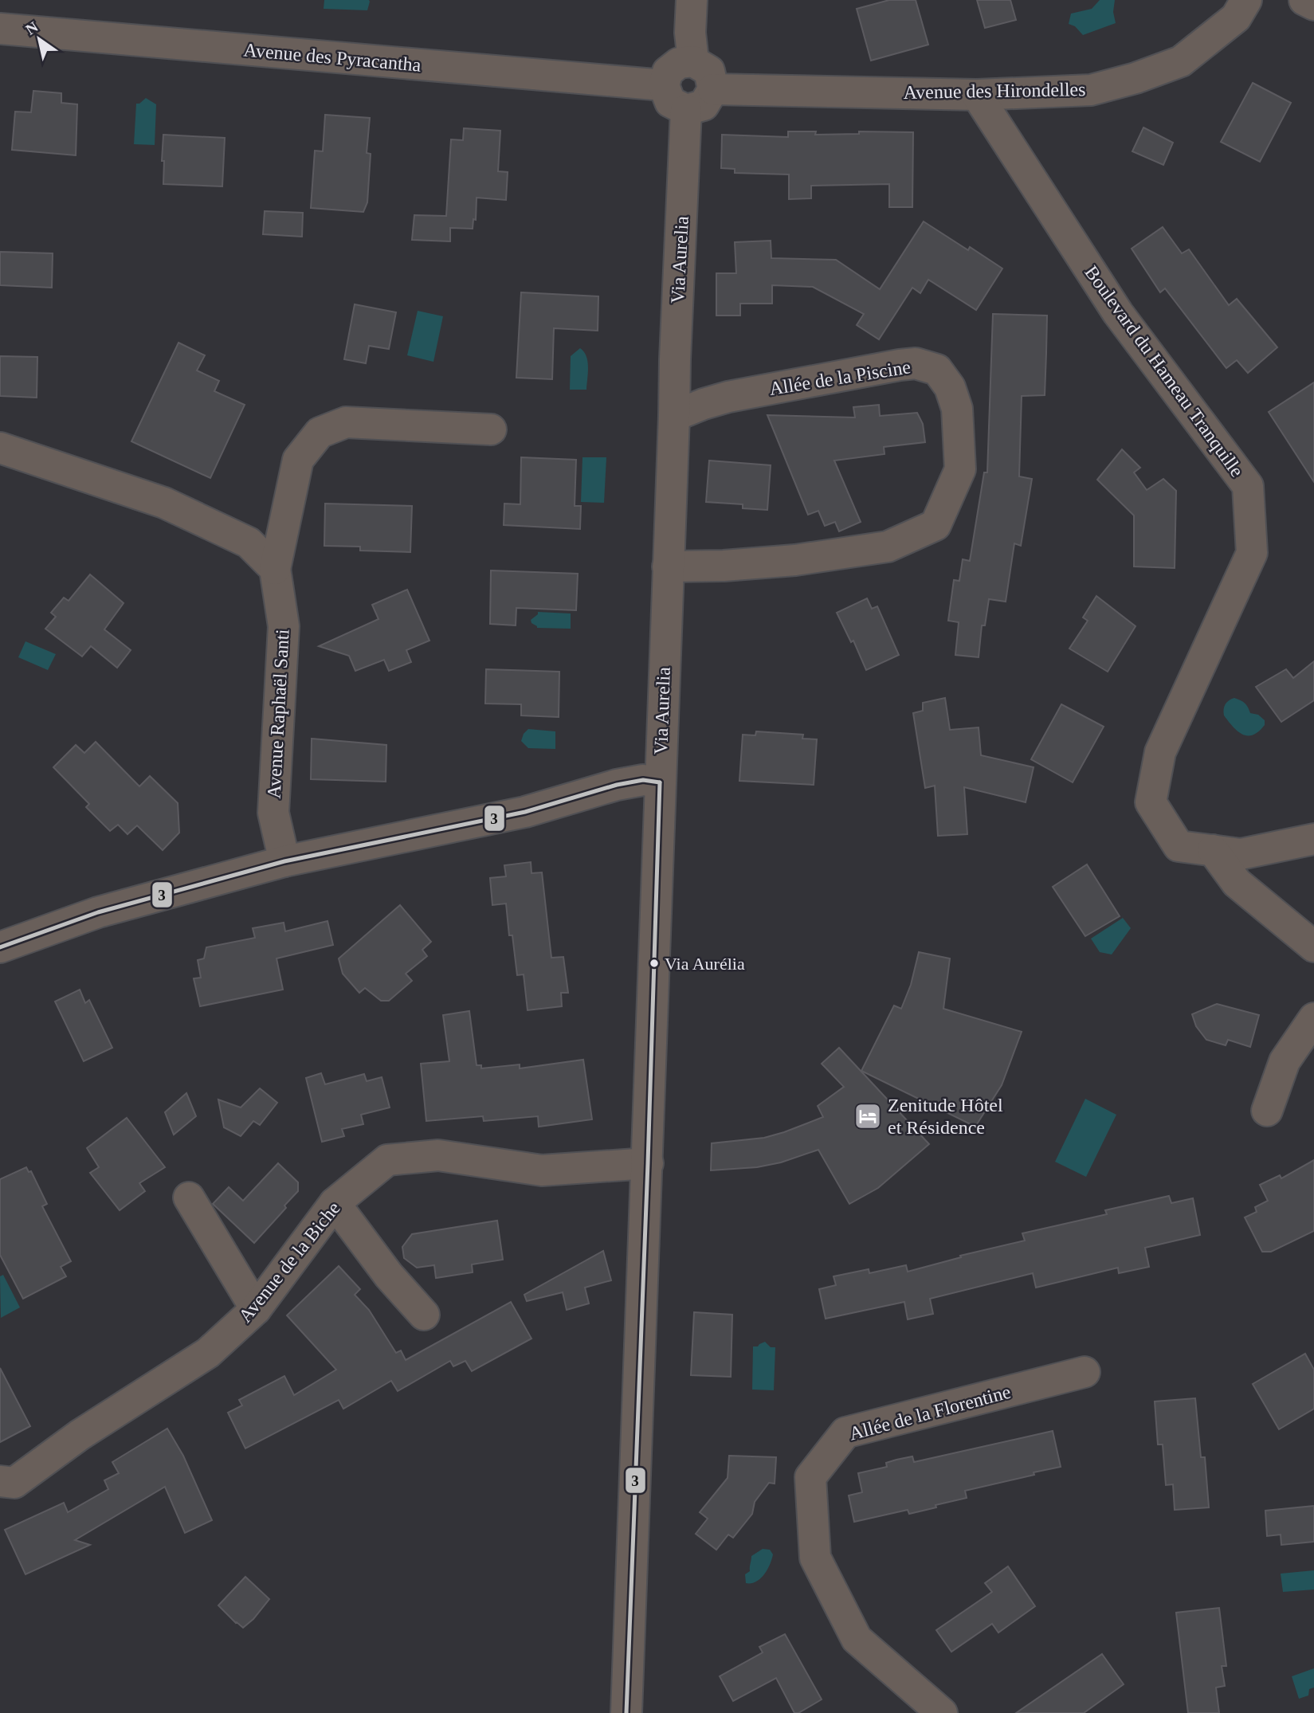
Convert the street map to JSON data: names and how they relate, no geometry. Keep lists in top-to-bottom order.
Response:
{
  "streets": {
    "street": [
      "Avenue des Pyracantha",
      "Avenue des Hirondelles",
      "Via Aurelia",
      "Boulevard du Hameau Tranquille",
      "Allée de la Piscine",
      "Avenue Raphaël Santi",
      "Avenue de la Biche",
      "Allée de la Florentine"
    ]
  },
  "crossings": [
    ["Avenue des Pyracantha", "Avenue des Hirondelles"],
    ["Avenue des Pyracantha", "Via Aurelia"],
    ["Avenue des Hirondelles", "Via Aurelia"],
    ["Avenue des Hirondelles", "Boulevard du Hameau Tranquille"],
    ["Via Aurelia", "Allée de la Piscine"],
    ["Via Aurelia", "Avenue de la Biche"]
  ],
  "places": {
    "other": ["Via Aurélia"],
    "hotel": ["Zenitude Hôtel et Résidence"]
  },
  "lines": ["transit line 3"],
  "north": "top left"
}
